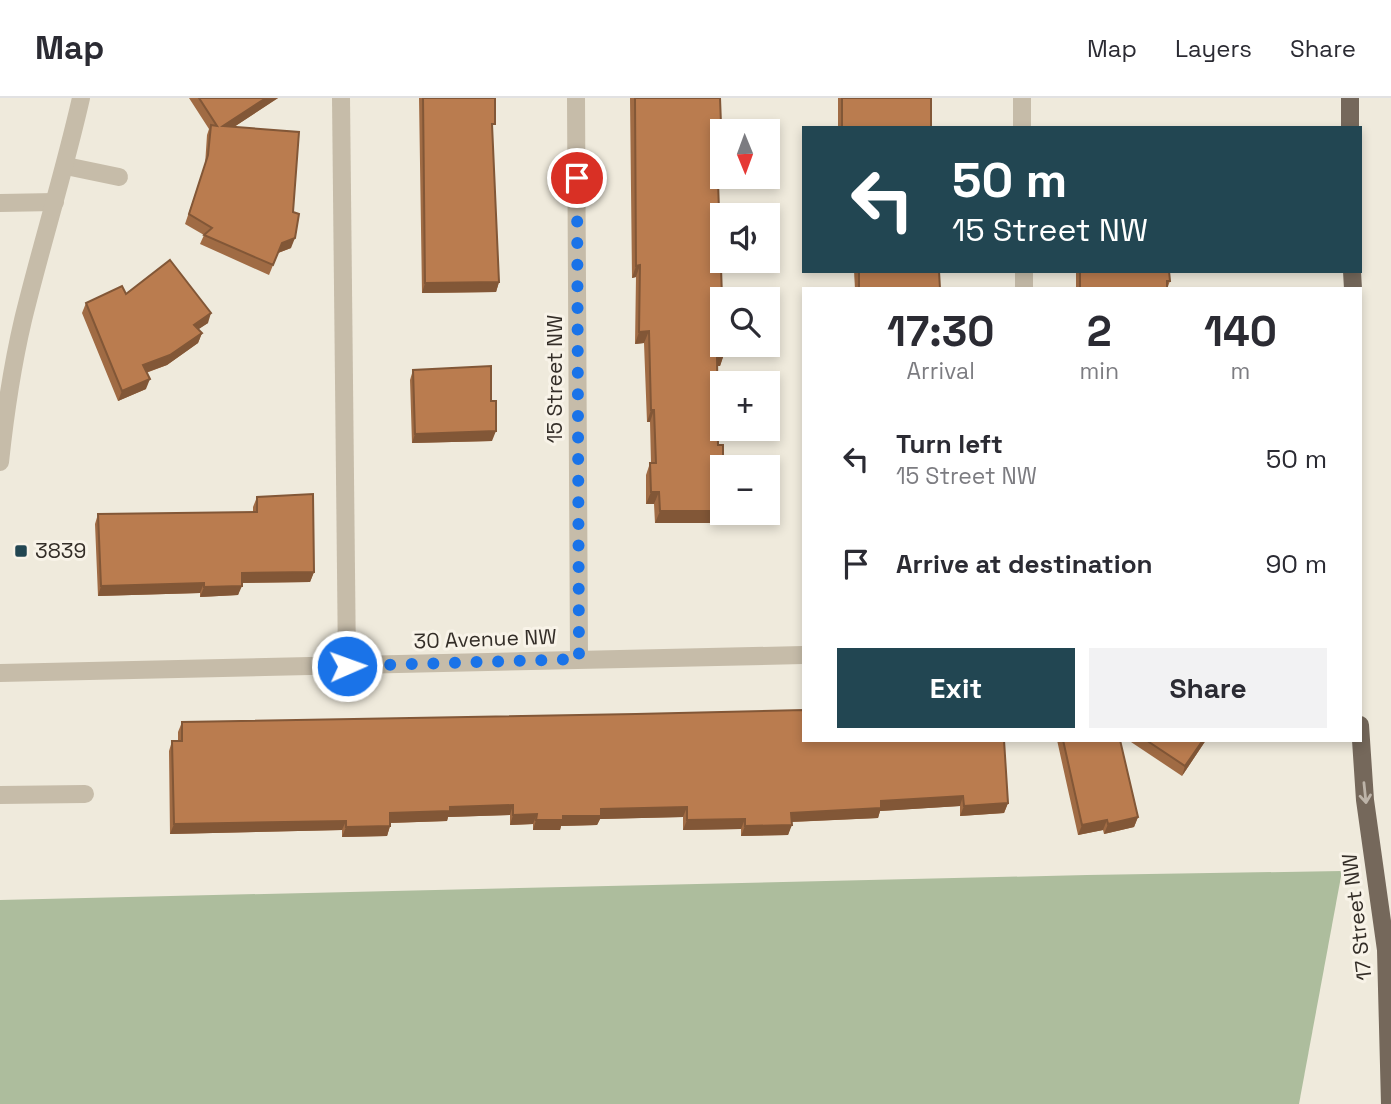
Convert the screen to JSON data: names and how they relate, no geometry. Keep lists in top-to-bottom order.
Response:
{
  "streets": {
    "main road": ["17 Street NW"],
    "street": ["15 Street NW", "30 Avenue NW"]
  },
  "crossings": [
    ["15 Street NW", "30 Avenue NW"]
  ],
  "one_way": ["17 Street NW"],
  "places": {
    "transit": ["3839"]
  },
  "north": "bottom",
  "page": {
    "header": "Map",
    "nav": ["Map", "Layers", "Share"],
    "map_buttons": ["+", "−"],
    "turn": ["50 m", "15 Street NW"],
    "eta": [
      "17:30",
      "Arrival",
      "2",
      "min",
      "140",
      "m"
    ],
    "list": [
      {
        "name": "Turn left",
        "note": "15 Street NW",
        "value": "50 m"
      },
      {
        "name": "Arrive at destination",
        "value": "90 m"
      }
    ],
    "buttons": ["Exit", "Share"]
  }
}
